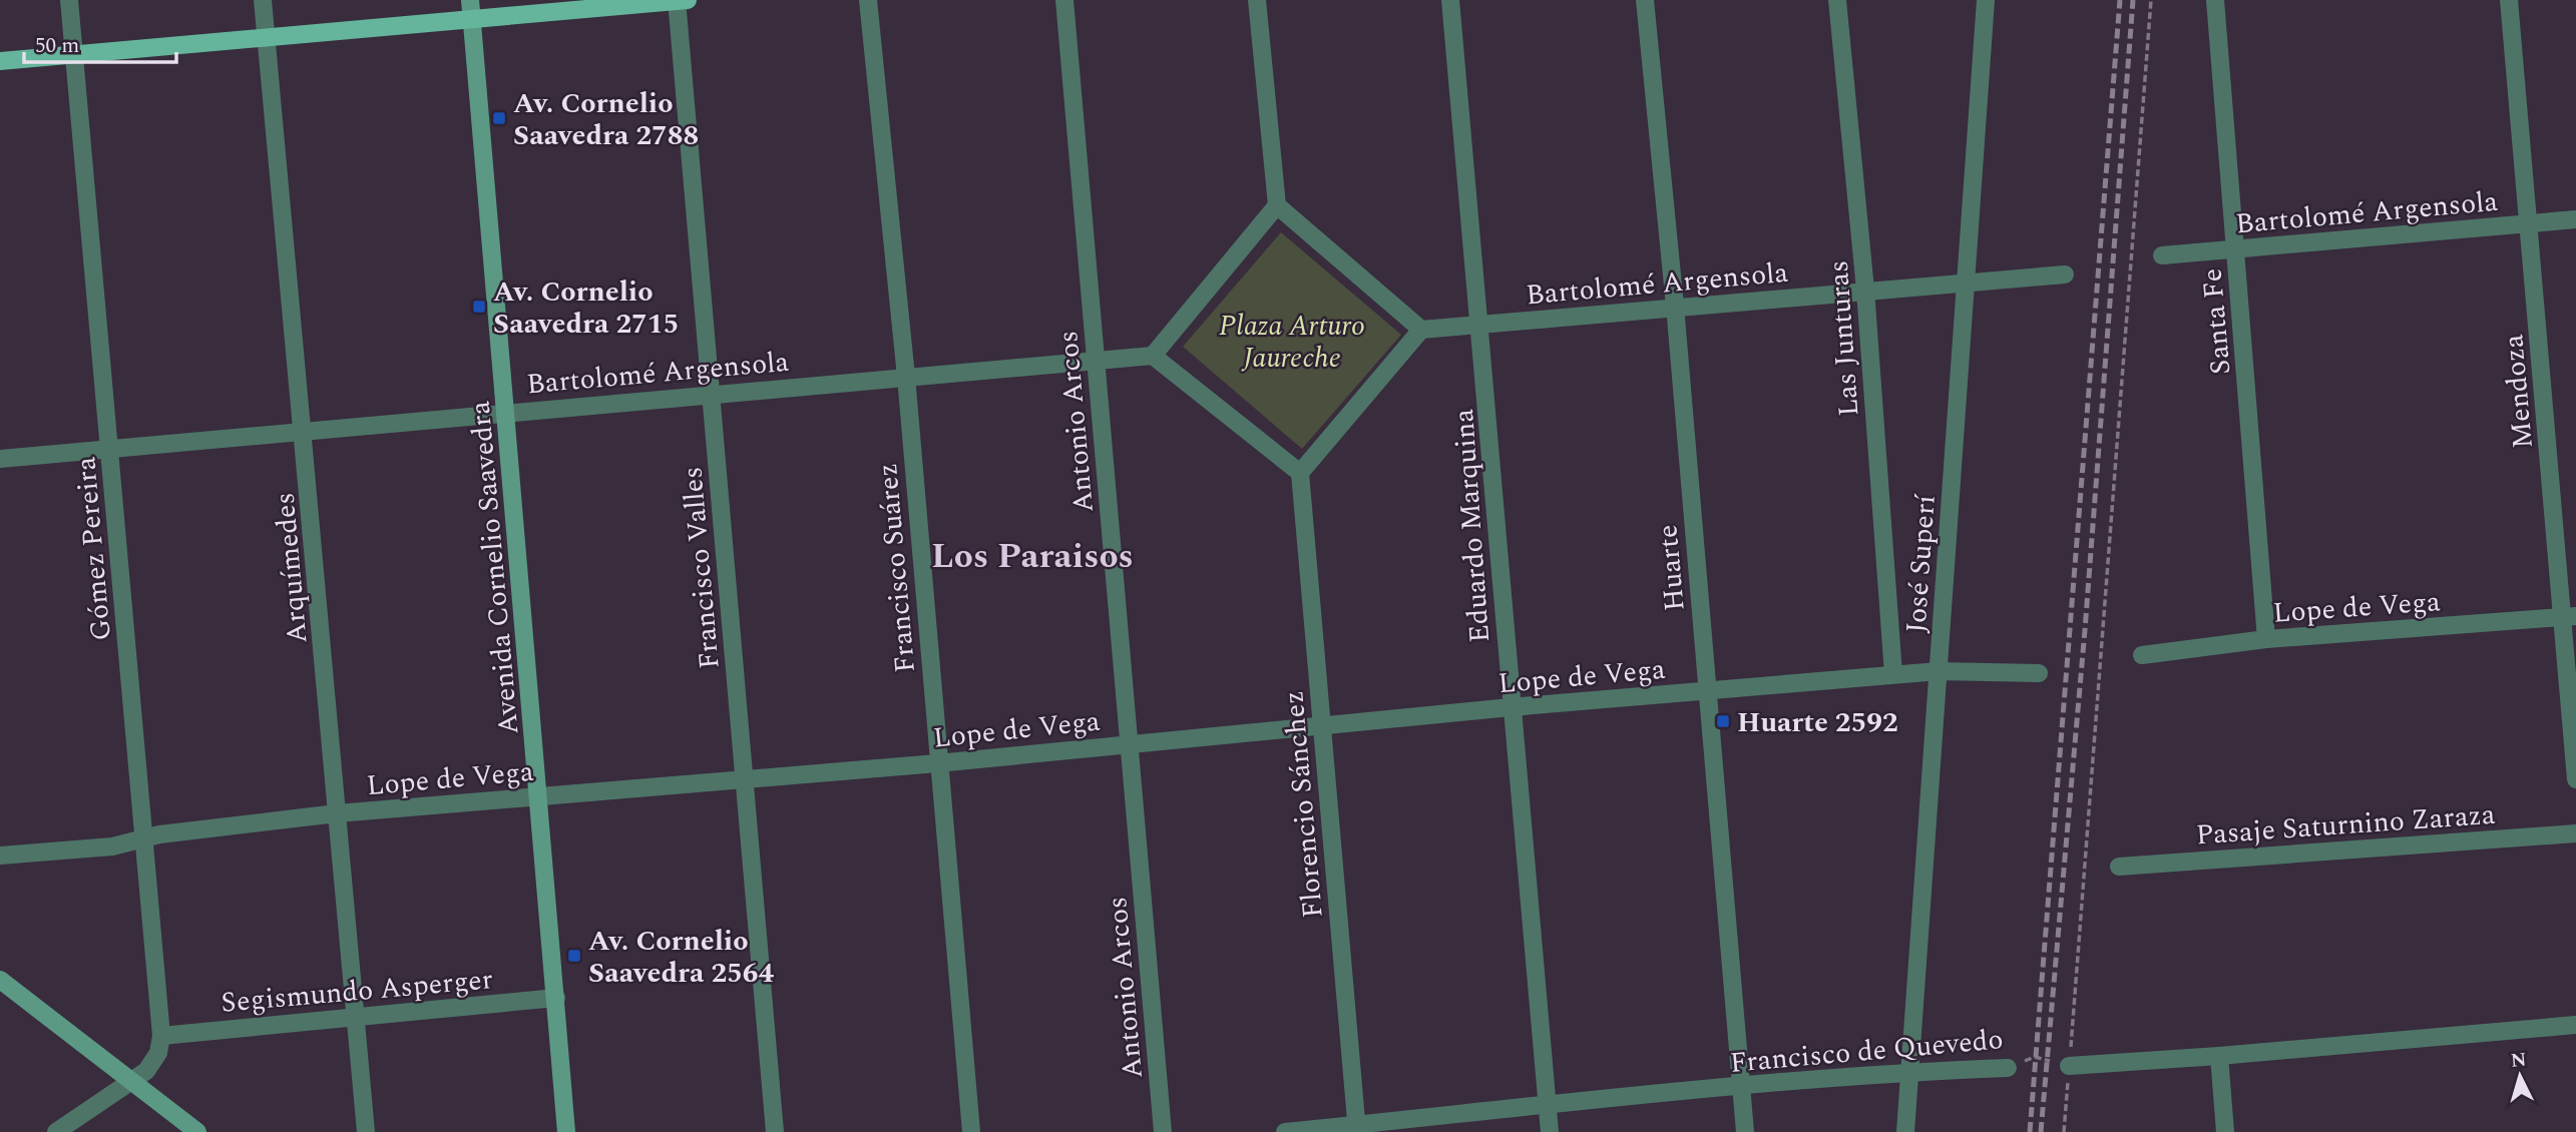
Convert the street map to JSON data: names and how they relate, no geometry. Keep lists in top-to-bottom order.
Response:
{
  "streets": {
    "main road": ["Avenida Cornelio Saavedra"],
    "street": [
      "Bartolomé Argensola",
      "Santa Fe",
      "Las Junturas",
      "Mendoza",
      "Antonio Arcos",
      "Eduardo Marquina",
      "Gómez Pereira",
      "José Superí",
      "Arquímedes",
      "Francisco Valles",
      "Francisco Suárez",
      "Huarte",
      "Lope de Vega",
      "Florencio Sánchez",
      "Pasaje Saturnino Zaraza",
      "Segismundo Asperger",
      "Francisco de Quevedo"
    ]
  },
  "crossings": [
    ["Bartolomé Argensola", "Santa Fe"],
    ["Bartolomé Argensola", "Las Junturas"],
    ["Bartolomé Argensola", "Mendoza"],
    ["Bartolomé Argensola", "Antonio Arcos"],
    ["Bartolomé Argensola", "Eduardo Marquina"],
    ["Bartolomé Argensola", "Gómez Pereira"],
    ["Bartolomé Argensola", "José Superí"],
    ["Bartolomé Argensola", "Arquímedes"],
    ["Bartolomé Argensola", "Avenida Cornelio Saavedra"],
    ["Bartolomé Argensola", "Francisco Valles"],
    ["Bartolomé Argensola", "Francisco Suárez"],
    ["Bartolomé Argensola", "Huarte"],
    ["Santa Fe", "Lope de Vega"],
    ["Las Junturas", "Lope de Vega"],
    ["Mendoza", "Lope de Vega"],
    ["Antonio Arcos", "Lope de Vega"],
    ["Eduardo Marquina", "Lope de Vega"],
    ["Eduardo Marquina", "Francisco de Quevedo"],
    ["Gómez Pereira", "Lope de Vega"],
    ["Gómez Pereira", "Segismundo Asperger"],
    ["José Superí", "Lope de Vega"],
    ["José Superí", "Francisco de Quevedo"],
    ["Arquímedes", "Lope de Vega"],
    ["Arquímedes", "Segismundo Asperger"],
    ["Avenida Cornelio Saavedra", "Lope de Vega"],
    ["Avenida Cornelio Saavedra", "Segismundo Asperger"],
    ["Francisco Valles", "Lope de Vega"],
    ["Francisco Suárez", "Lope de Vega"],
    ["Huarte", "Lope de Vega"],
    ["Huarte", "Francisco de Quevedo"],
    ["Lope de Vega", "Florencio Sánchez"],
    ["Florencio Sánchez", "Francisco de Quevedo"]
  ],
  "districts": ["Los Paraisos"],
  "parks": ["Plaza Arturo Jaureche"],
  "places": {
    "transit": [
      "Av. Cornelio Saavedra 2788",
      "Av. Cornelio Saavedra 2715",
      "Huarte 2592",
      "Av. Cornelio Saavedra 2564"
    ]
  },
  "scale_bar": "50 m",
  "north": "top"
}
